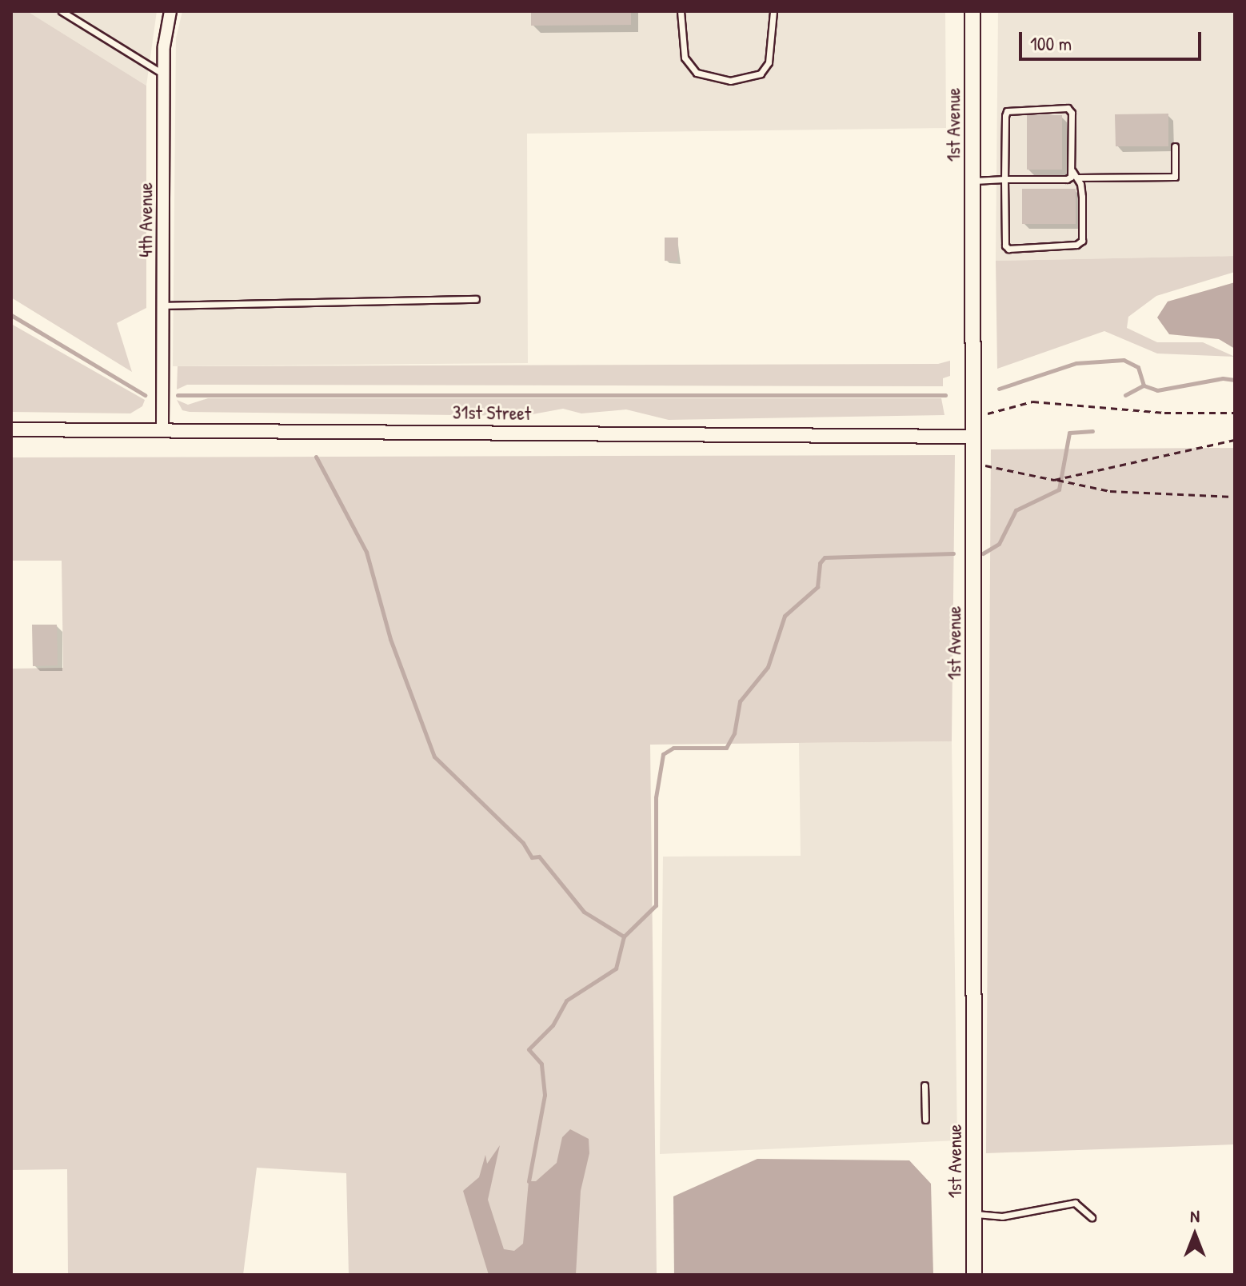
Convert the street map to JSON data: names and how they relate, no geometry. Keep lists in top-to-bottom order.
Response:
{
  "streets": {
    "main road": ["1st Avenue"],
    "street": ["4th Avenue", "31st Street"]
  },
  "crossings": [
    ["1st Avenue", "31st Street"],
    ["4th Avenue", "31st Street"]
  ],
  "scale_bar": "100 m",
  "north": "top"
}
